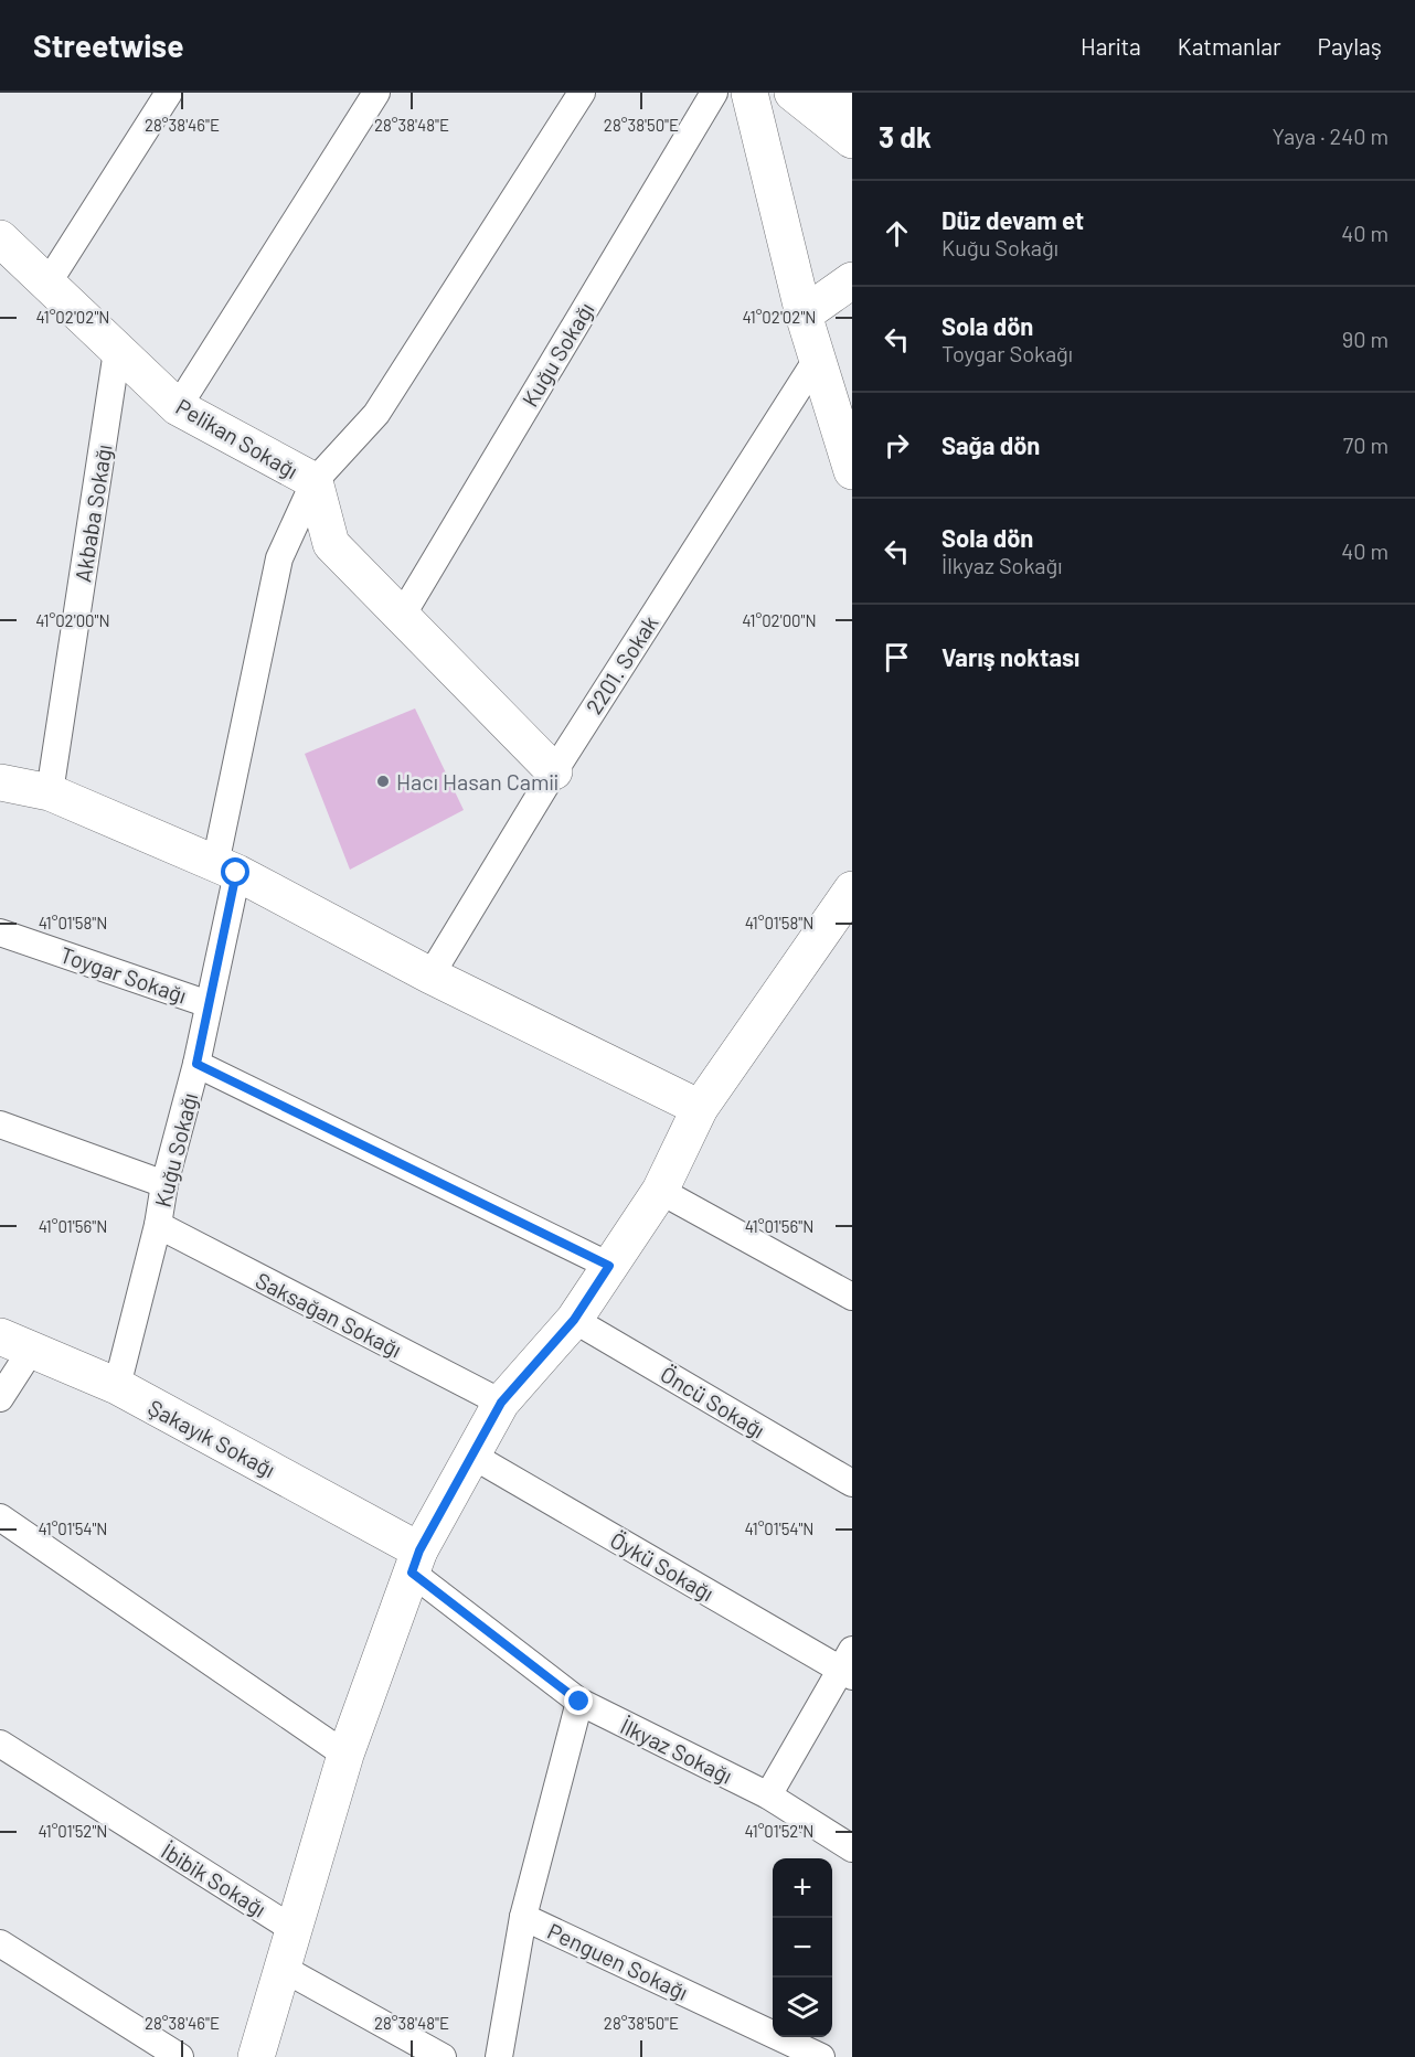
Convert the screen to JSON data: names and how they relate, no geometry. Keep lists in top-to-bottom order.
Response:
{
  "streets": {
    "street": [
      "Kuğu Sokağı",
      "Pelikan Sokağı",
      "Akbaba Sokağı",
      "2201. Sokak",
      "Toygar Sokağı",
      "Saksağan Sokağı",
      "Öncü Sokağı",
      "Şakayık Sokağı",
      "Öykü Sokağı",
      "İlkyaz Sokağı",
      "İbibik Sokağı",
      "Penguen Sokağı"
    ]
  },
  "crossings": [
    ["Kuğu Sokağı", "Pelikan Sokağı"],
    ["Kuğu Sokağı", "Toygar Sokağı"],
    ["Kuğu Sokağı", "Saksağan Sokağı"],
    ["Kuğu Sokağı", "Şakayık Sokağı"],
    ["Pelikan Sokağı", "Akbaba Sokağı"],
    ["Pelikan Sokağı", "2201. Sokak"],
    ["Şakayık Sokağı", "İlkyaz Sokağı"]
  ],
  "places": ["Hacı Hasan Camii"],
  "page": {
    "header": "Streetwise",
    "nav": ["Harita", "Katmanlar", "Paylaş"],
    "heading": ["3 dk", "Yaya · 240 m"],
    "list": [
      ["Düz devam et", "Kuğu Sokağı", "40 m"],
      ["Sola dön", "Toygar Sokağı", "90 m"],
      ["Sağa dön", "70 m"],
      ["Sola dön", "İlkyaz Sokağı", "40 m"],
      "Varış noktası"
    ],
    "map_buttons": ["+", "−"]
  },
  "coordinates": [
    "28°38'46\"E",
    "28°38'48\"E",
    "28°38'50\"E",
    "41°02'02\"N",
    "41°02'00\"N",
    "41°01'58\"N",
    "41°01'56\"N",
    "41°01'54\"N",
    "41°01'52\"N"
  ]
}
